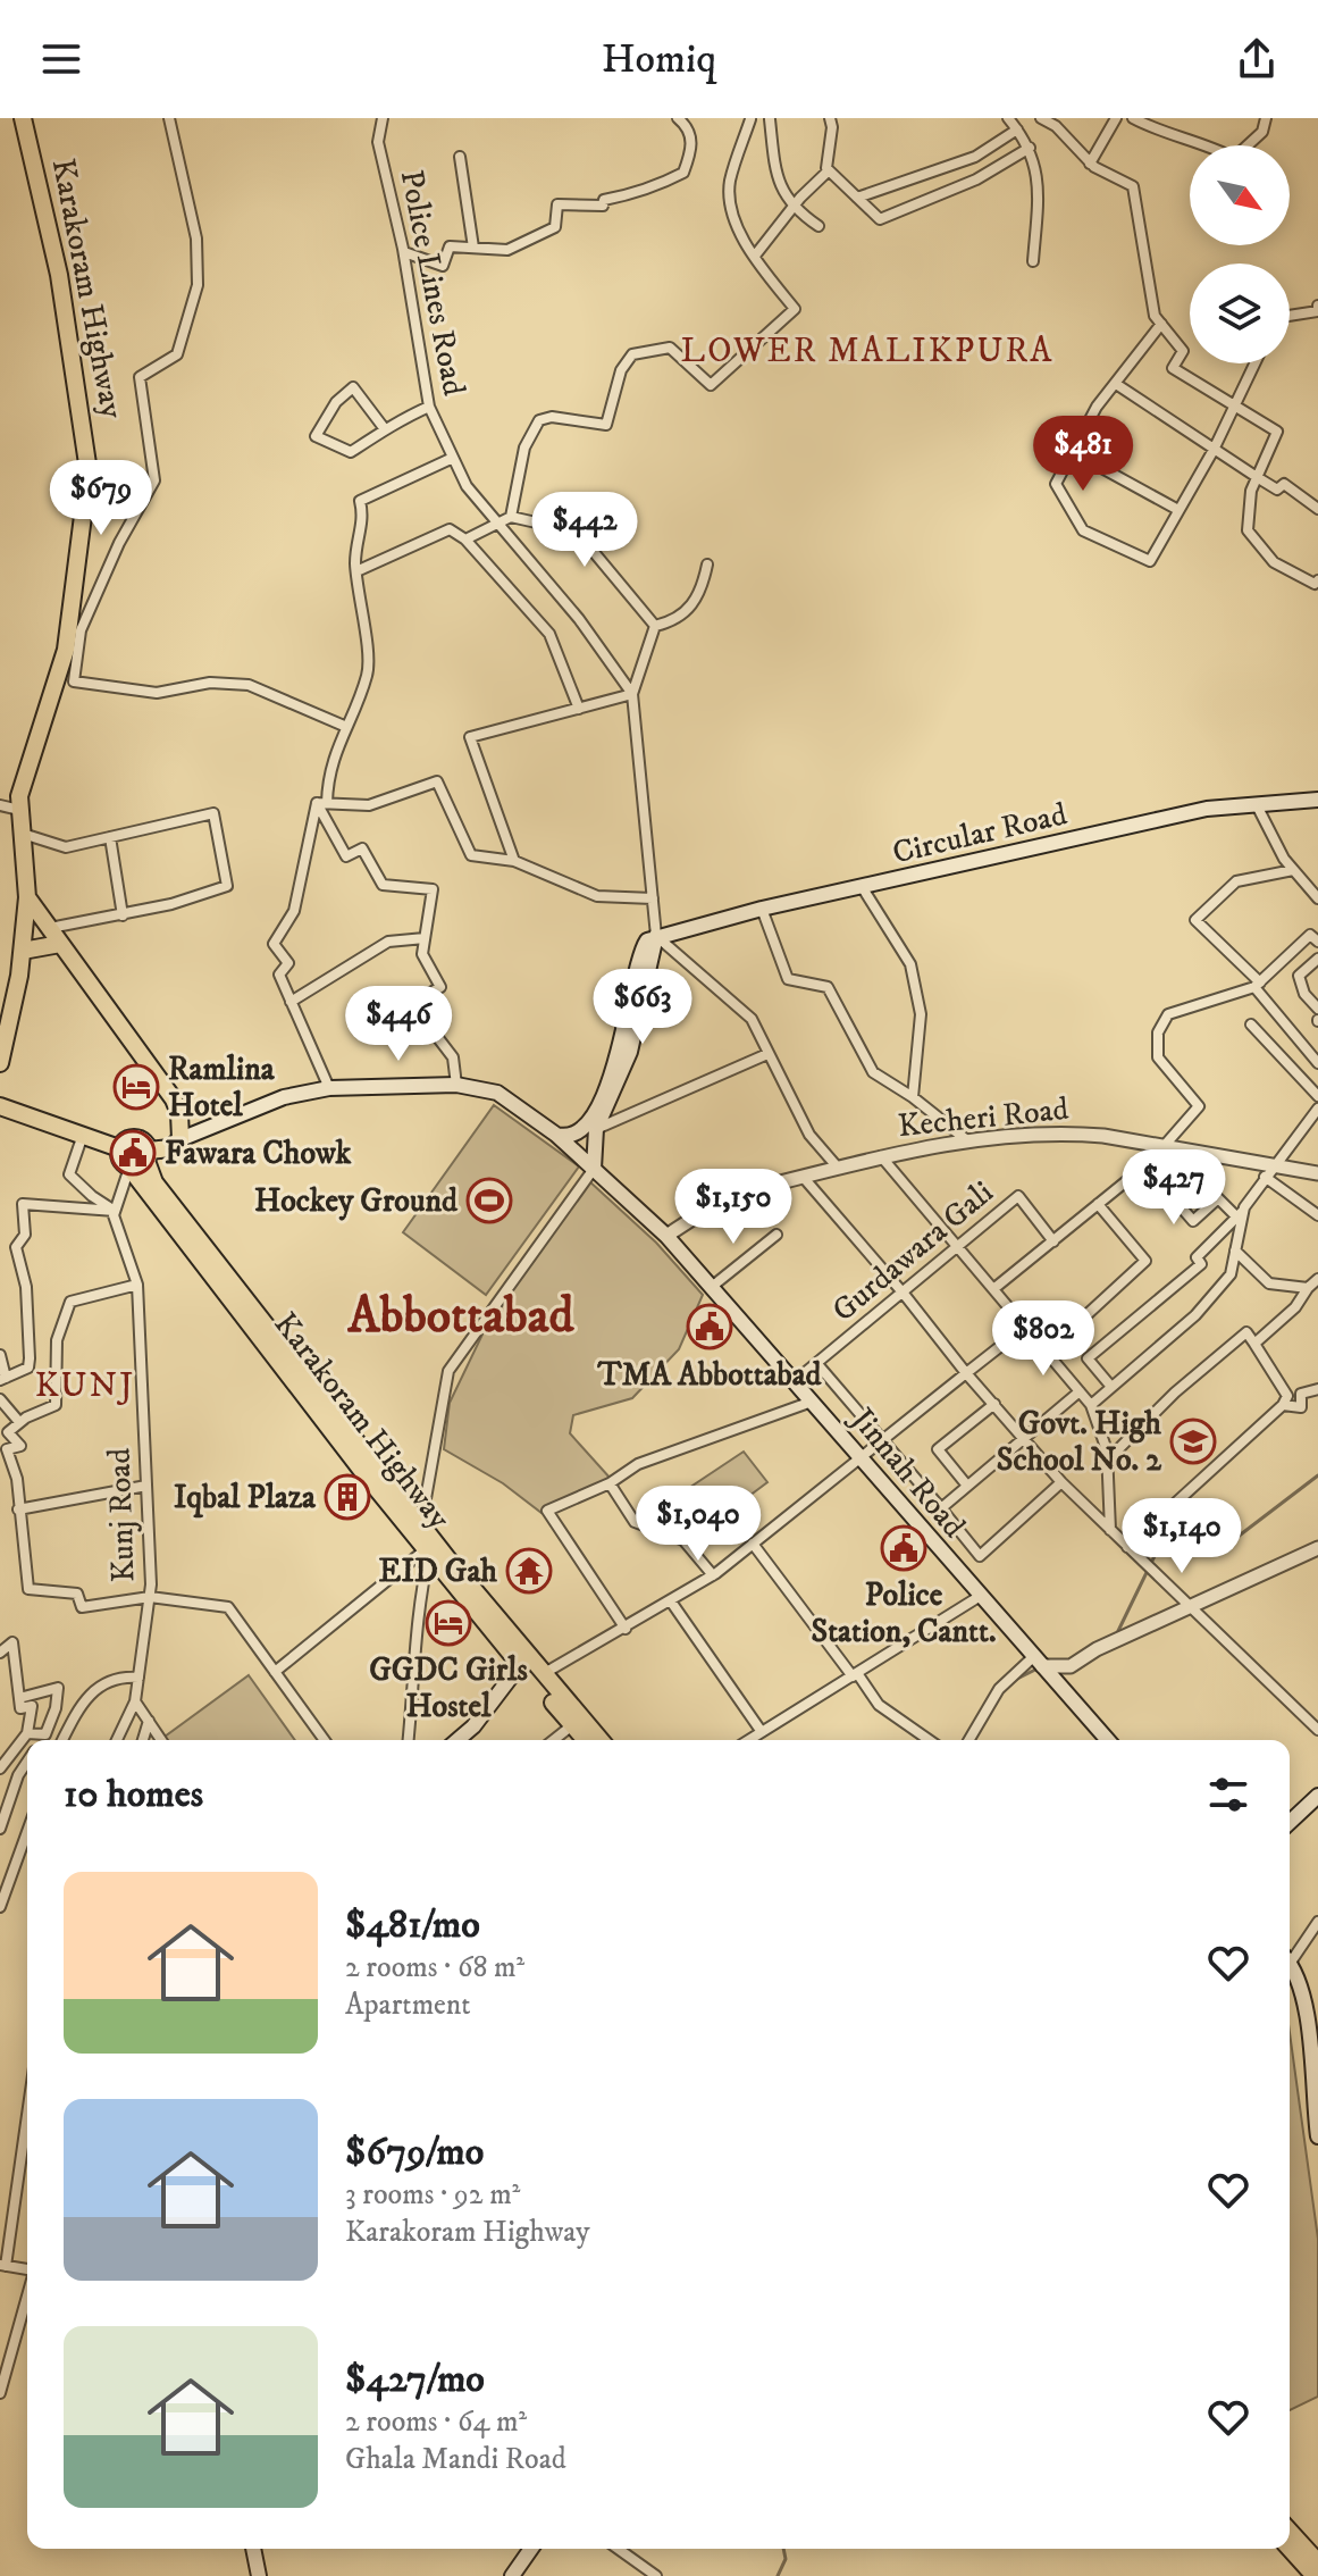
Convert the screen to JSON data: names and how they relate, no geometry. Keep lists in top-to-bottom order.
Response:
{
  "streets": {
    "highway": ["Karakoram Highway"],
    "main road": ["Circular Road", "Jinnah Road"],
    "street": [
      "Police Lines Road",
      "Kecheri Road",
      "Gurdawara Gali",
      "Kunj Road"
    ]
  },
  "crossings": [
    ["Police Lines Road", "Circular Road"],
    ["Karakoram Highway", "Jinnah Road"],
    ["Kecheri Road", "Jinnah Road"],
    ["Gurdawara Gali", "Jinnah Road"]
  ],
  "districts": ["LOWER MALIKPURA", "Abbottabad", "KUNJ"],
  "places": {
    "hotel": ["Ramlina Hotel", "GGDC Girls Hostel"],
    "public building": ["Fawara Chowk", "TMA Abbottabad", "Police Station, Cantt."],
    "sports": ["Hockey Ground"],
    "school or university": ["Govt. High School No. 2"],
    "building": ["Iqbal Plaza"],
    "temple": ["EID Gah"]
  },
  "north": "bottom right",
  "page": {
    "header": "Homiq",
    "price": [
      "$481",
      "$679",
      "$442",
      "$663",
      "$446",
      "$427",
      "$1,150",
      "$802",
      "$1,040",
      "$1,140"
    ],
    "heading": "10 homes",
    "list": [
      {
        "name": "$481/mo",
        "note": "2 rooms · 68 m² · Apartment"
      },
      {
        "name": "$679/mo",
        "note": "3 rooms · 92 m² · Karakoram Highway"
      },
      {
        "name": "$427/mo",
        "note": "2 rooms · 64 m² · Ghala Mandi Road"
      }
    ]
  }
}
